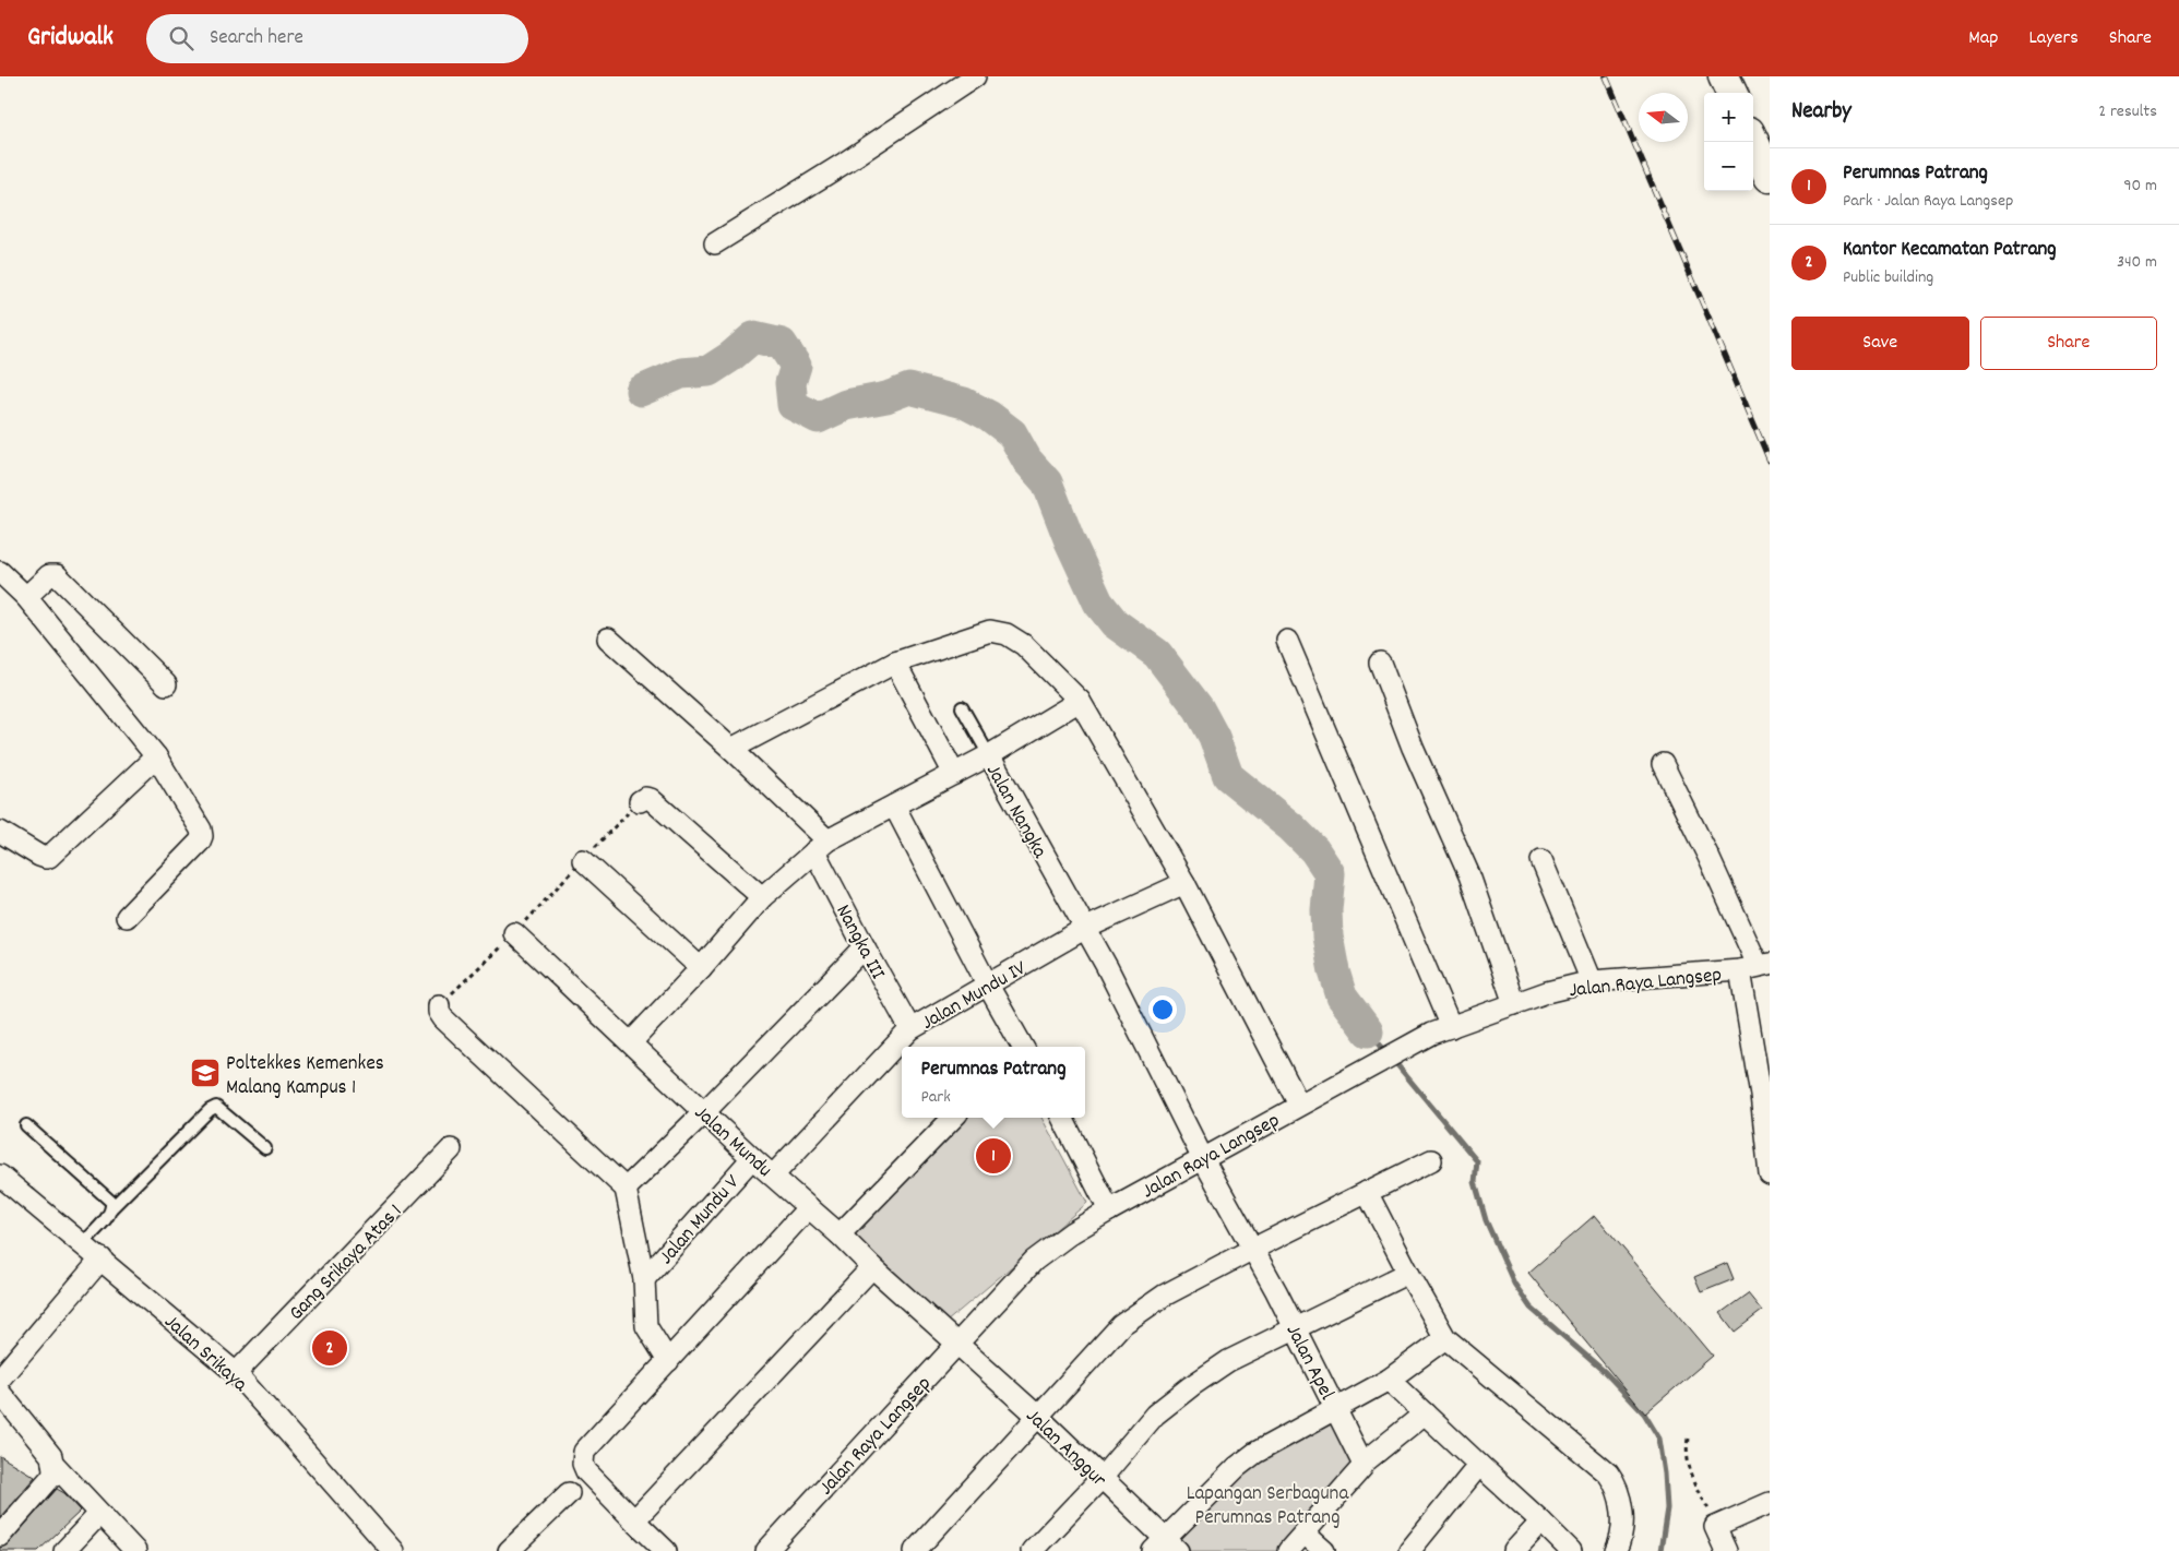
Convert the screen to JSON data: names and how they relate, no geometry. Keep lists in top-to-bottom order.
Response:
{
  "streets": {
    "street": [
      "Jalan Nangka",
      "Nangka III",
      "Jalan Raya Langsep",
      "Jalan Mundu IV",
      "Jalan Mundu",
      "Jalan Mundu V",
      "Gang Srikaya Atas 1",
      "Jalan Srikaya",
      "Jalan Apel",
      "Jalan Anggur"
    ]
  },
  "crossings": [
    ["Jalan Nangka", "Nangka III"],
    ["Jalan Nangka", "Jalan Raya Langsep"],
    ["Jalan Nangka", "Jalan Mundu IV"],
    ["Jalan Nangka", "Jalan Mundu"],
    ["Jalan Nangka", "Jalan Apel"],
    ["Nangka III", "Jalan Mundu IV"],
    ["Jalan Raya Langsep", "Jalan Mundu"],
    ["Jalan Raya Langsep", "Jalan Apel"],
    ["Jalan Raya Langsep", "Jalan Anggur"],
    ["Jalan Mundu IV", "Jalan Mundu"],
    ["Jalan Mundu", "Jalan Mundu V"],
    ["Jalan Mundu", "Jalan Anggur"],
    ["Gang Srikaya Atas 1", "Jalan Srikaya"]
  ],
  "parks": ["Lapangan Serbaguna Perumnas Patrang"],
  "places": {
    "school or university": ["Poltekkes Kemenkes Malang Kampus 1"]
  },
  "north": "left",
  "page": {
    "header": "Gridwalk",
    "search": "Search here",
    "nav": ["Map", "Layers", "Share"],
    "heading": ["Nearby", "2 results"],
    "map_buttons": ["+", "−"],
    "list": [
      {
        "mark": "1",
        "name": "Perumnas Patrang",
        "note": "Park · Jalan Raya Langsep",
        "value": "90 m"
      },
      {
        "mark": "2",
        "name": "Kantor Kecamatan Patrang",
        "note": "Public building",
        "value": "340 m"
      }
    ],
    "buttons": ["Save", "Share"],
    "popup": ["Perumnas Patrang", "Park"],
    "pins": ["1", "2"]
  }
}
